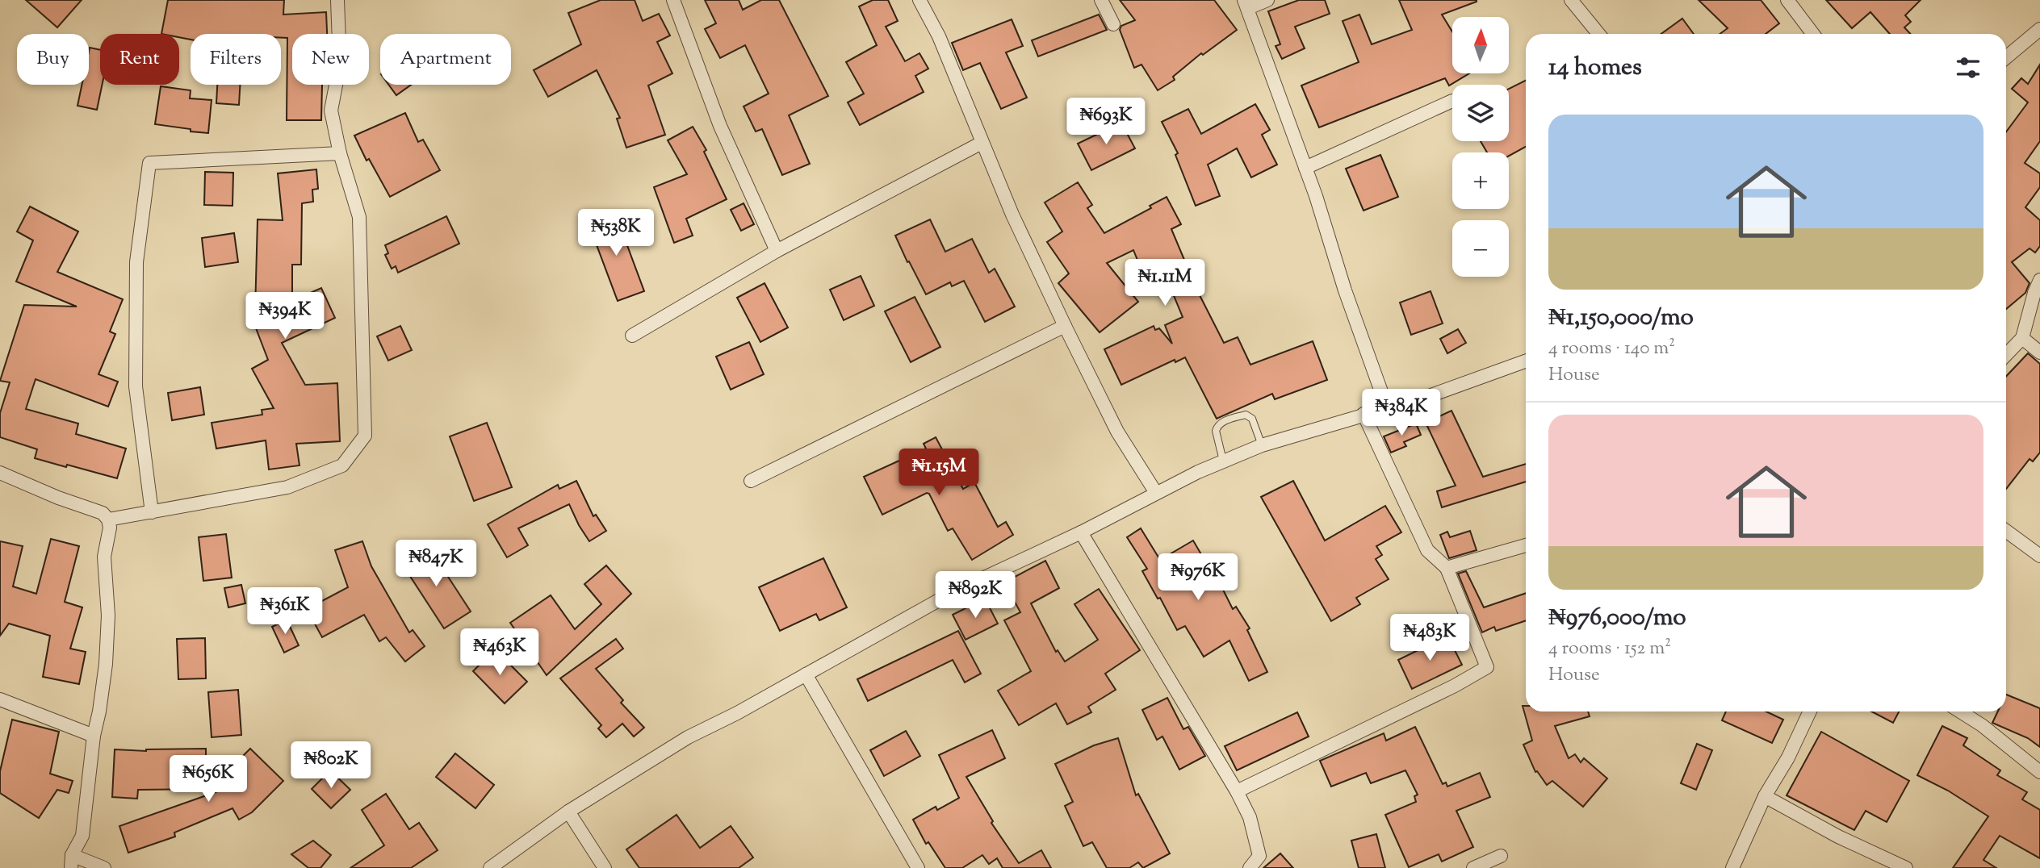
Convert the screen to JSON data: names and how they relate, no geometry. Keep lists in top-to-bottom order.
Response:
{
  "north": "top",
  "page": {
    "map_buttons": ["+", "−"],
    "chip": [
      "Buy",
      "Rent",
      "Filters",
      "New",
      "Apartment"
    ],
    "heading": "14 homes",
    "price": [
      "₦693K",
      "₦538K",
      "₦1.11M",
      "₦394K",
      "₦384K",
      "₦1.15M",
      "₦847K",
      "₦976K",
      "₦892K",
      "₦361K",
      "₦483K",
      "₦463K",
      "₦802K",
      "₦656K"
    ],
    "list": [
      {
        "name": "₦1,150,000/mo",
        "note": "4 rooms · 140 m² · House"
      },
      {
        "name": "₦976,000/mo",
        "note": "4 rooms · 152 m² · House"
      }
    ]
  }
}
